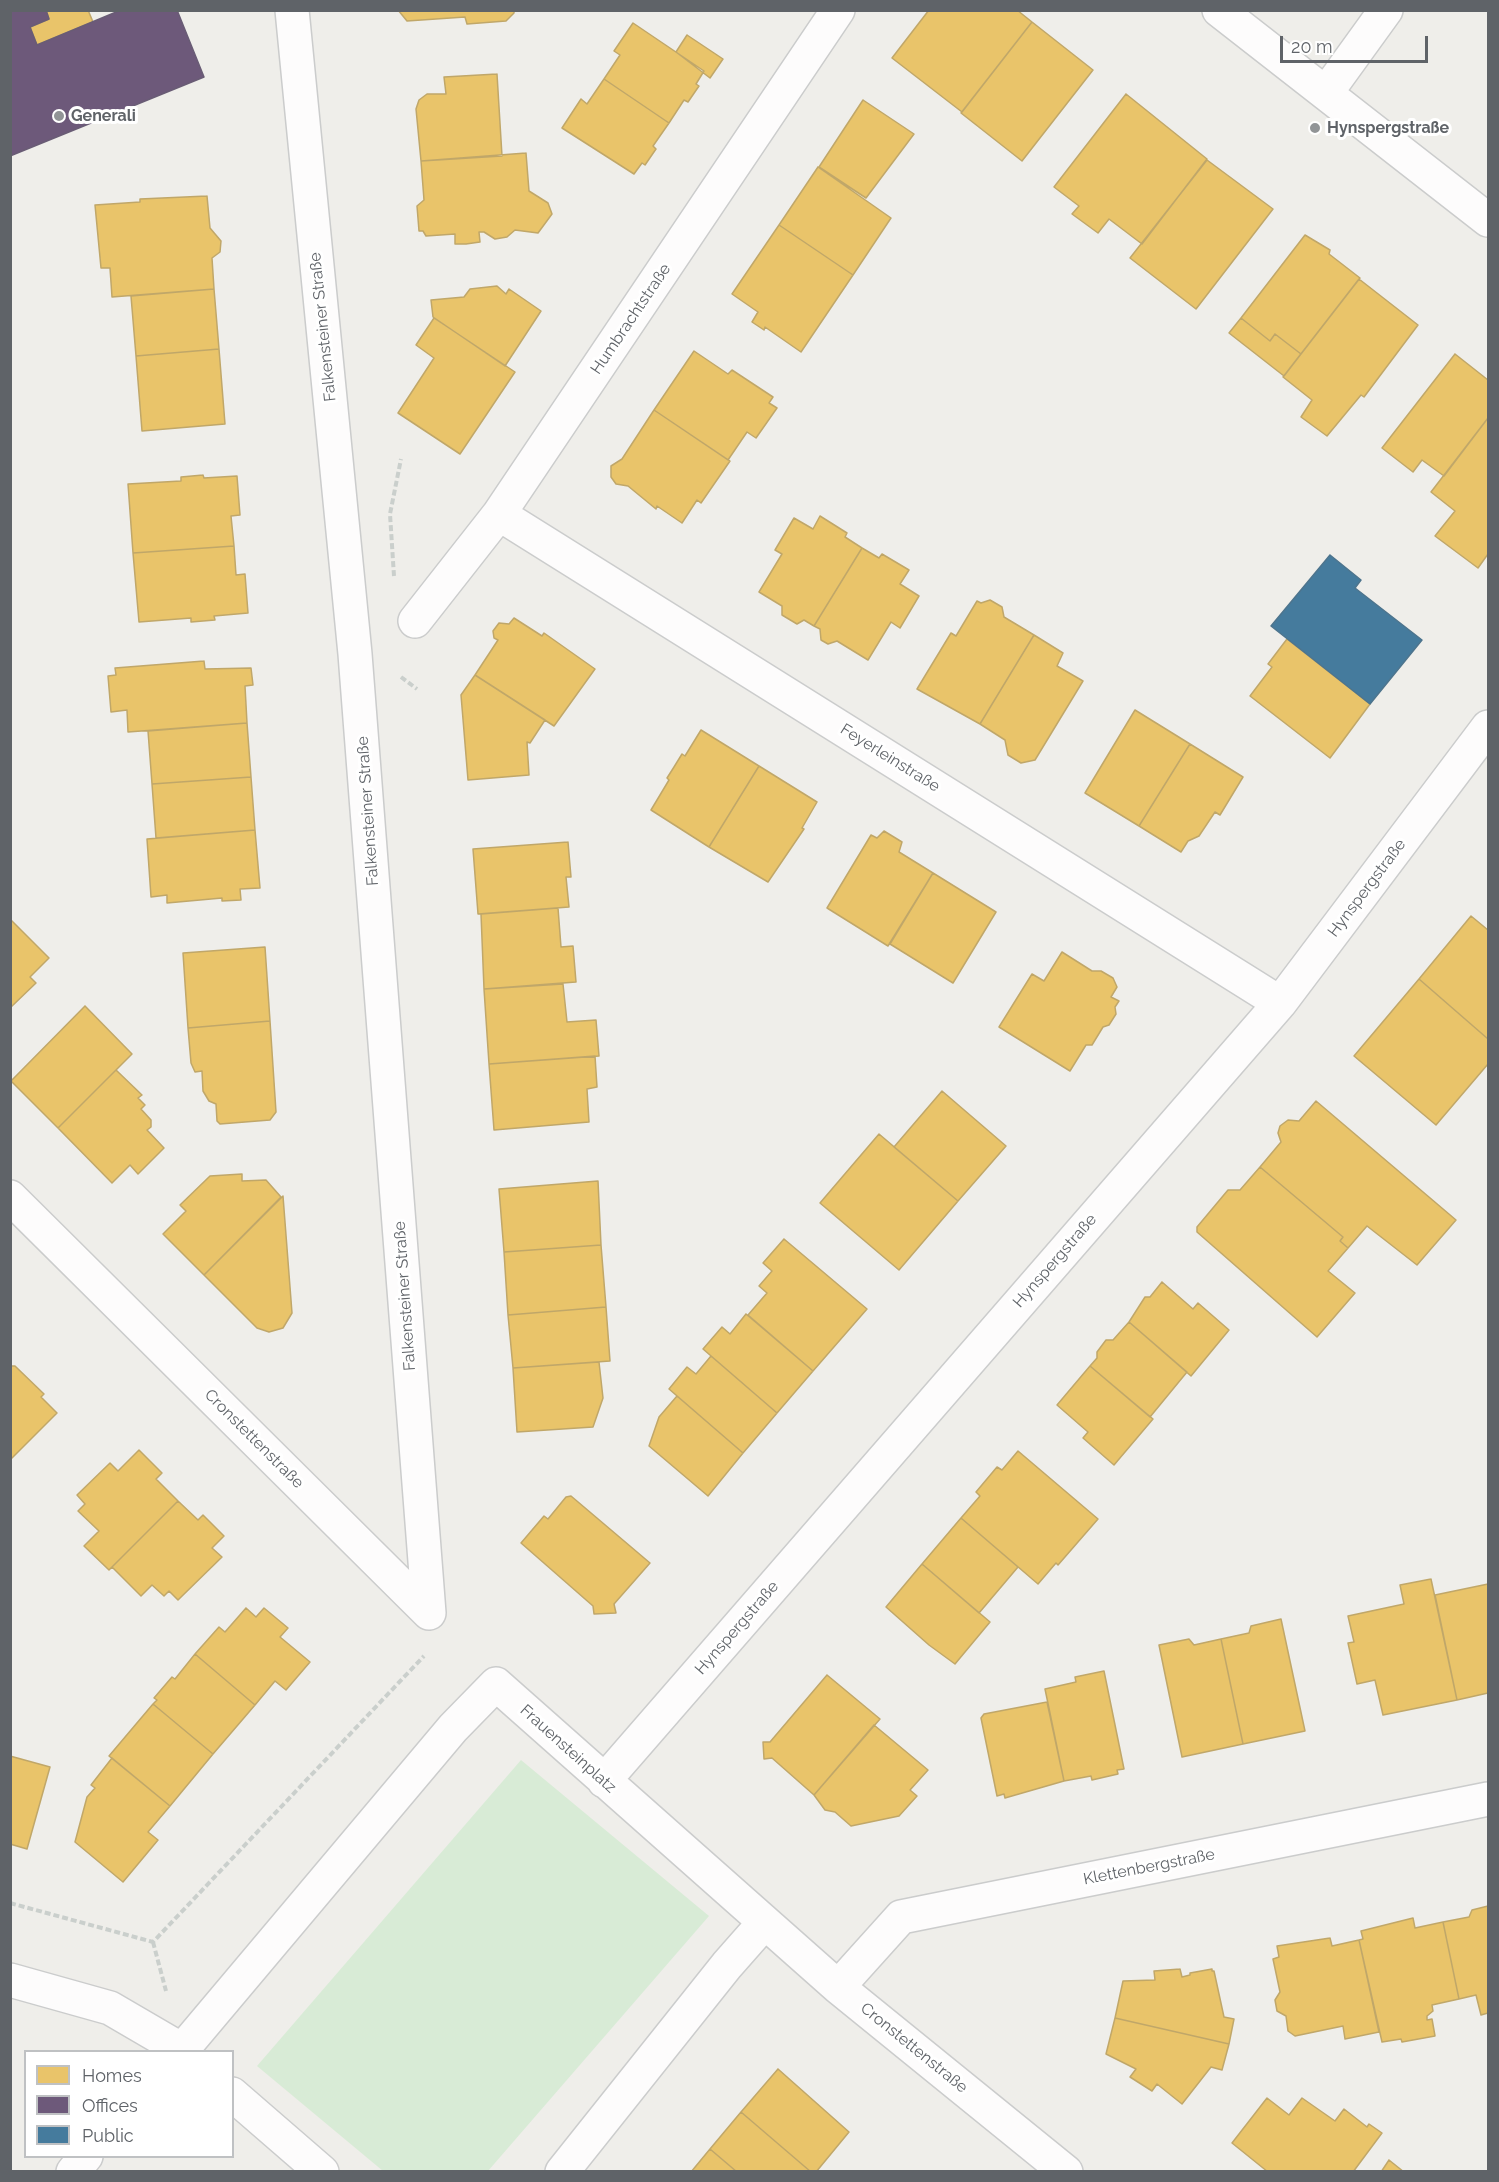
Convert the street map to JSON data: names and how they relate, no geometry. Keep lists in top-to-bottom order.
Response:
{
  "streets": {
    "street": [
      "Humbrachtstraße",
      "Falkensteiner Straße",
      "Feyerleinstraße",
      "Hynspergstraße",
      "Cronstettenstraße",
      "Frauensteinplatz",
      "Klettenbergstraße"
    ]
  },
  "crossings": [
    ["Humbrachtstraße", "Feyerleinstraße"],
    ["Falkensteiner Straße", "Cronstettenstraße"],
    ["Feyerleinstraße", "Hynspergstraße"],
    ["Hynspergstraße", "Frauensteinplatz"],
    ["Cronstettenstraße", "Frauensteinplatz"],
    ["Cronstettenstraße", "Klettenbergstraße"]
  ],
  "places": ["Generali", "Hynspergstraße"],
  "legend": ["Homes", "Offices", "Public"],
  "scale_bar": "20 m"
}
